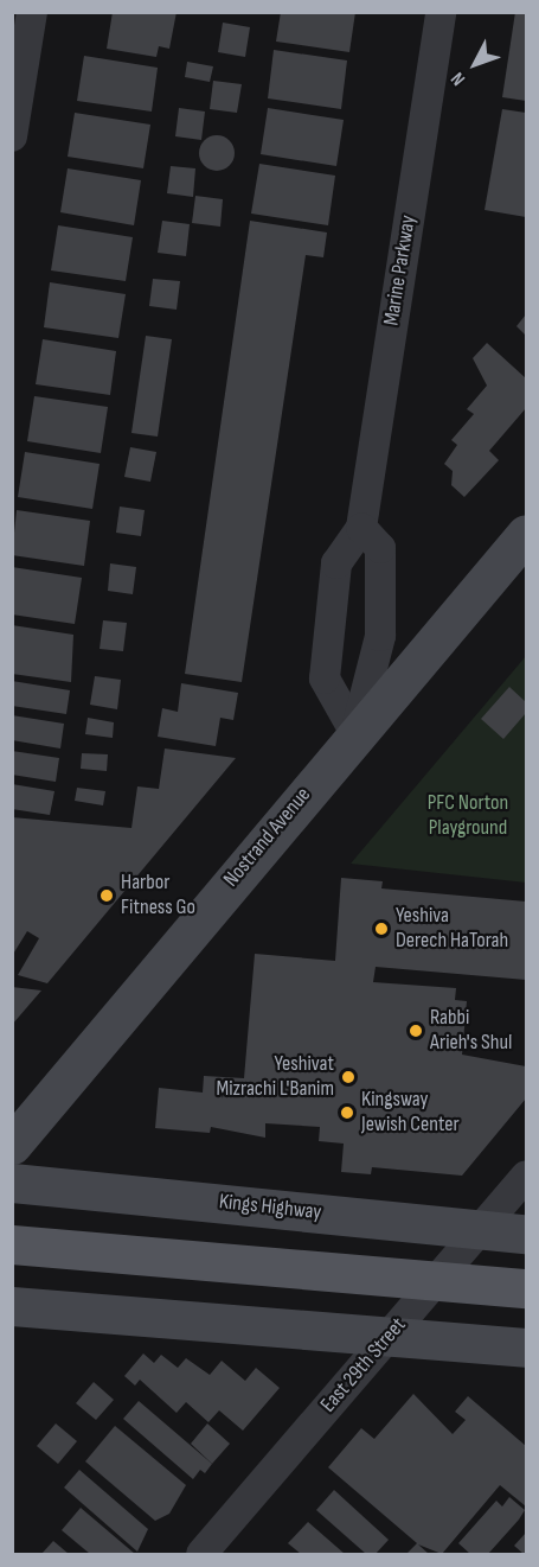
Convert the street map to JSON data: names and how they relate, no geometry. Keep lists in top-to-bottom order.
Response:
{
  "streets": {
    "street": [
      "Marine Parkway",
      "Nostrand Avenue",
      "Kings Highway",
      "East 29th Street"
    ]
  },
  "crossings": [
    ["Marine Parkway", "Nostrand Avenue"],
    ["Kings Highway", "East 29th Street"]
  ],
  "parks": ["PFC Norton Playground"],
  "places": [
    "Harbor Fitness Go",
    "Yeshiva Derech HaTorah",
    "Rabbi Arieh's Shul",
    "Yeshivat Mizrachi L'Banim",
    "Kingsway Jewish Center"
  ],
  "north": "bottom left"
}
